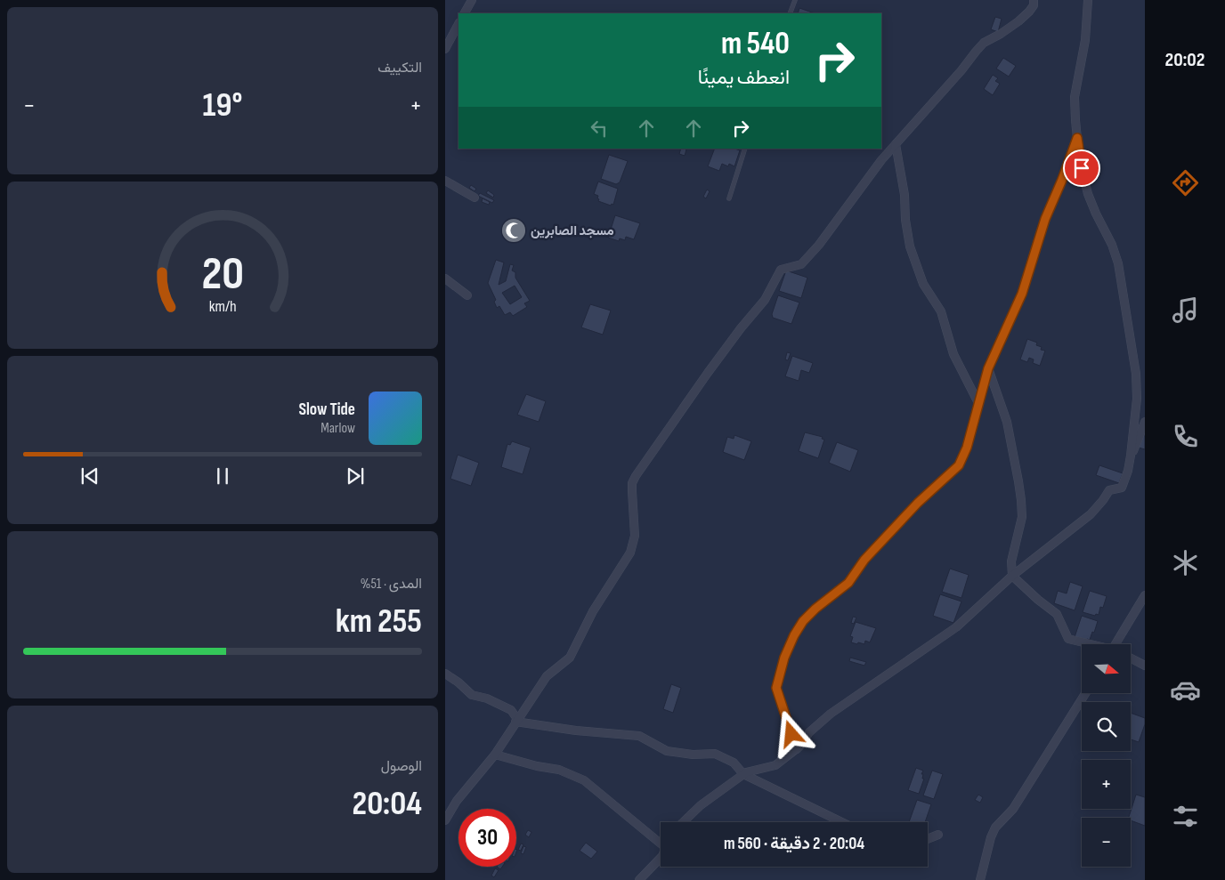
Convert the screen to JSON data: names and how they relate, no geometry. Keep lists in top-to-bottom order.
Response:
{
  "places": {
    "mosque": ["مسجد الصابرين"]
  },
  "north": "right",
  "page": {
    "tabs": "20:02",
    "tile": [
      "التكييف",
      ["المدى · 51%", "255 km"],
      ["الوصول", "20:04"]
    ],
    "turn": ["540 m", "انعطف يمينًا"],
    "heat": ["−", "19°", "+"],
    "song": ["Slow Tide", "Marlow"],
    "map_buttons": ["+", "−"],
    "limit": "30",
    "trip": "20:04 · 2 دقيقة · 560 m",
    "gauge": ["20", "km/h"]
  }
}
